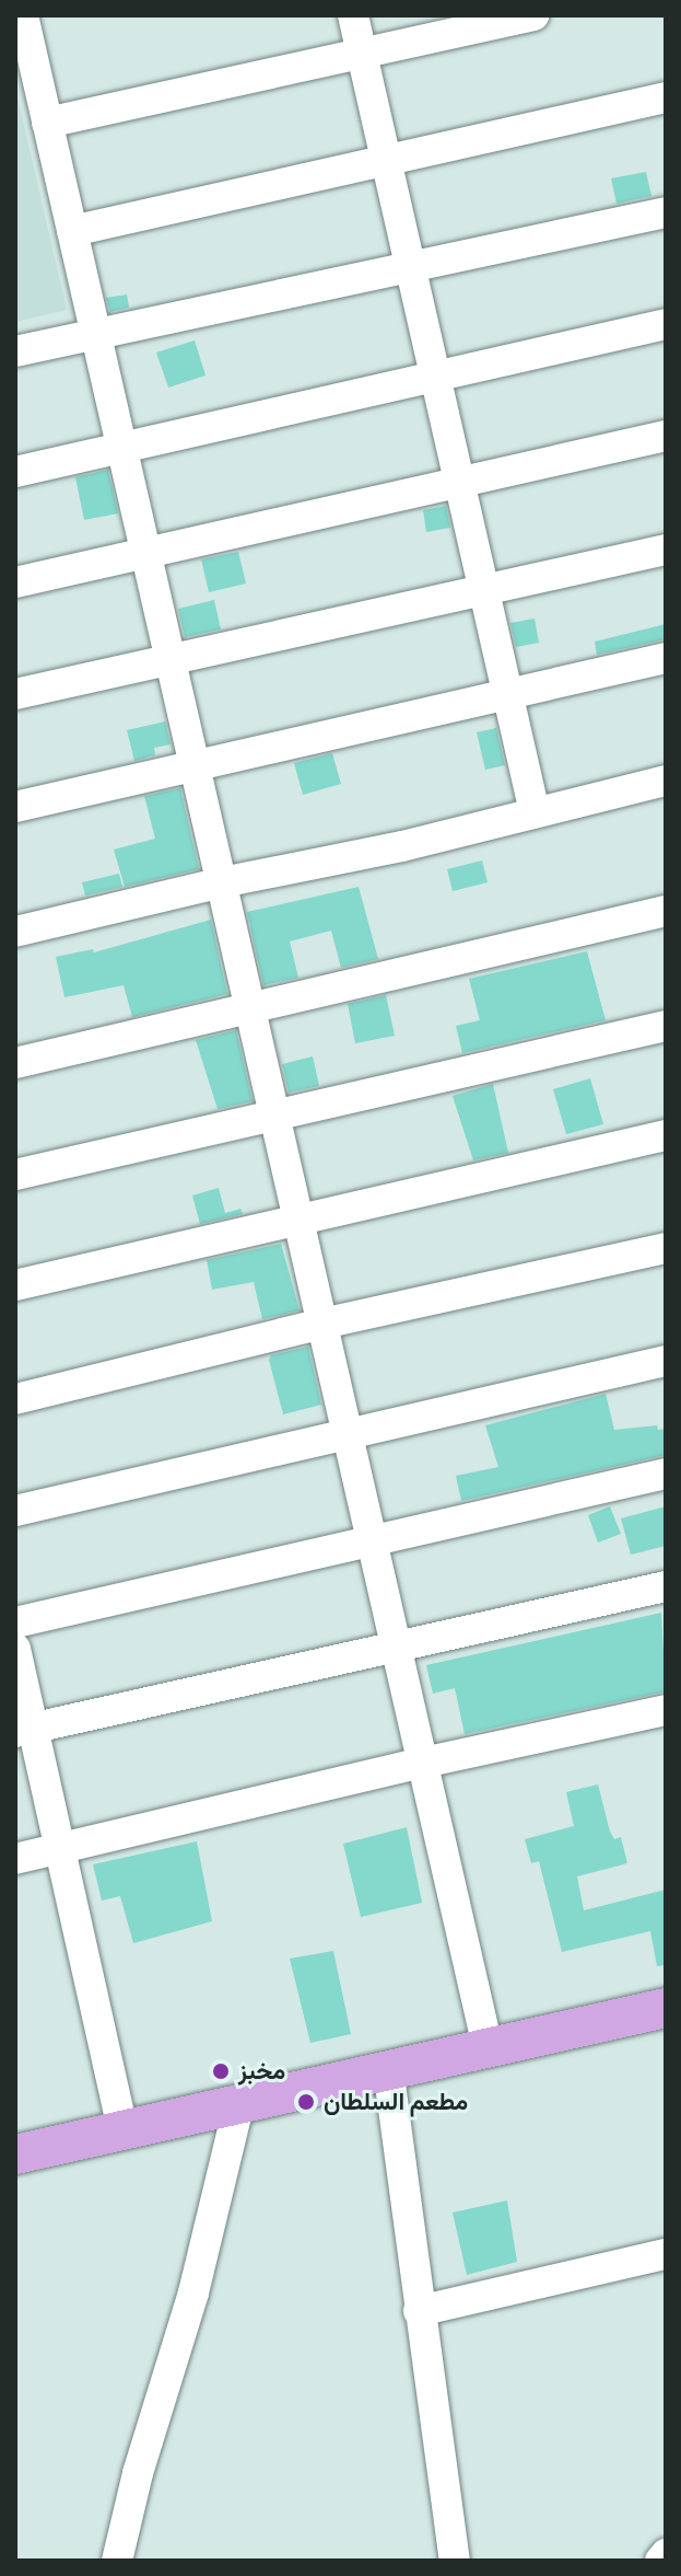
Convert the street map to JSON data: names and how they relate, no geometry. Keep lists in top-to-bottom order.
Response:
{
  "places": ["مخبز", "مطعم السلطان"]
}
